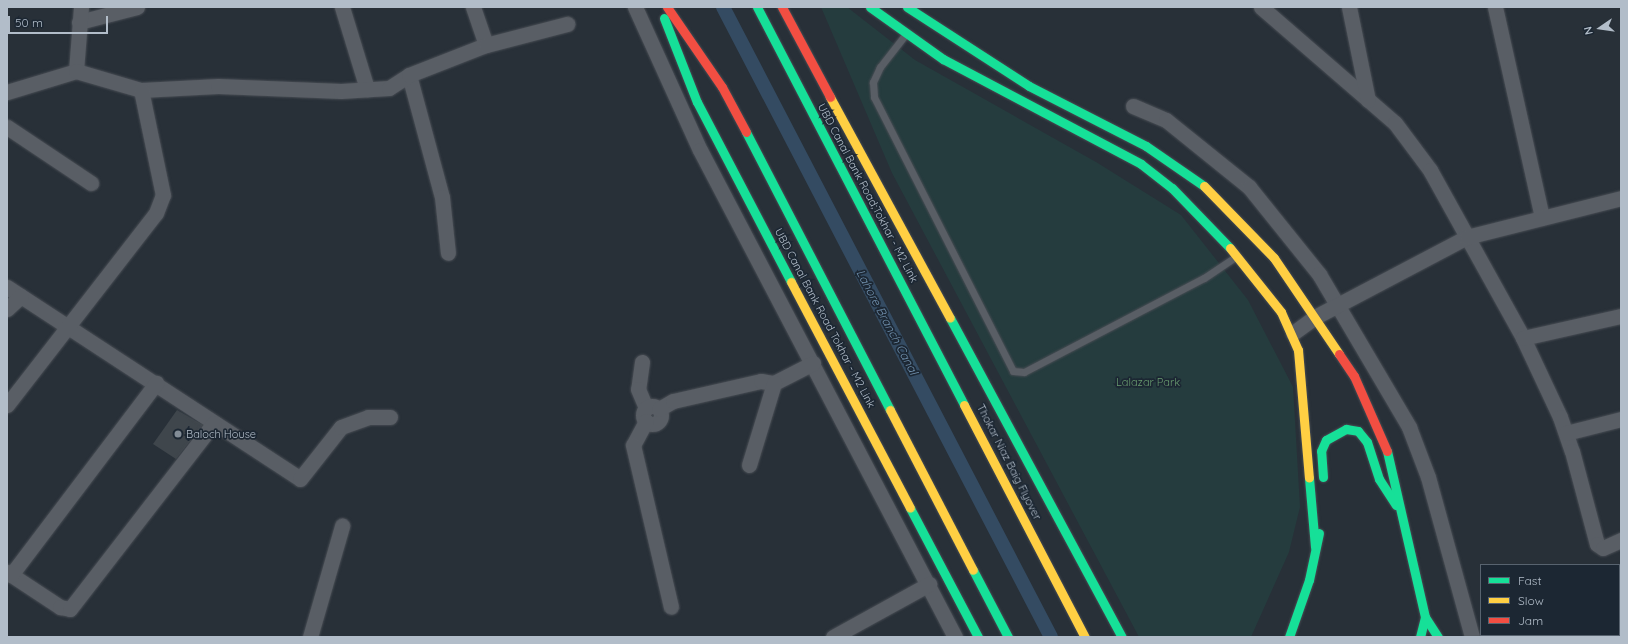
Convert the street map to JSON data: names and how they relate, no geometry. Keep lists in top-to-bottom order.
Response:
{
  "streets": {
    "main road": ["UBD Canal Bank Road;Tokhar - M2 Link", "UBD Canal Bank Road Tokhar - M2 Link", "Thokar Niaz Baig Flyover"]
  },
  "crossings": [
    ["UBD Canal Bank Road;Tokhar - M2 Link", "Thokar Niaz Baig Flyover"]
  ],
  "water": ["Lahore Branch Canal"],
  "parks": ["Lalazar Park"],
  "places": ["Baloch House"],
  "legend": ["Fast", "Slow", "Jam"],
  "scale_bar": "50 m",
  "north": "left"
}
